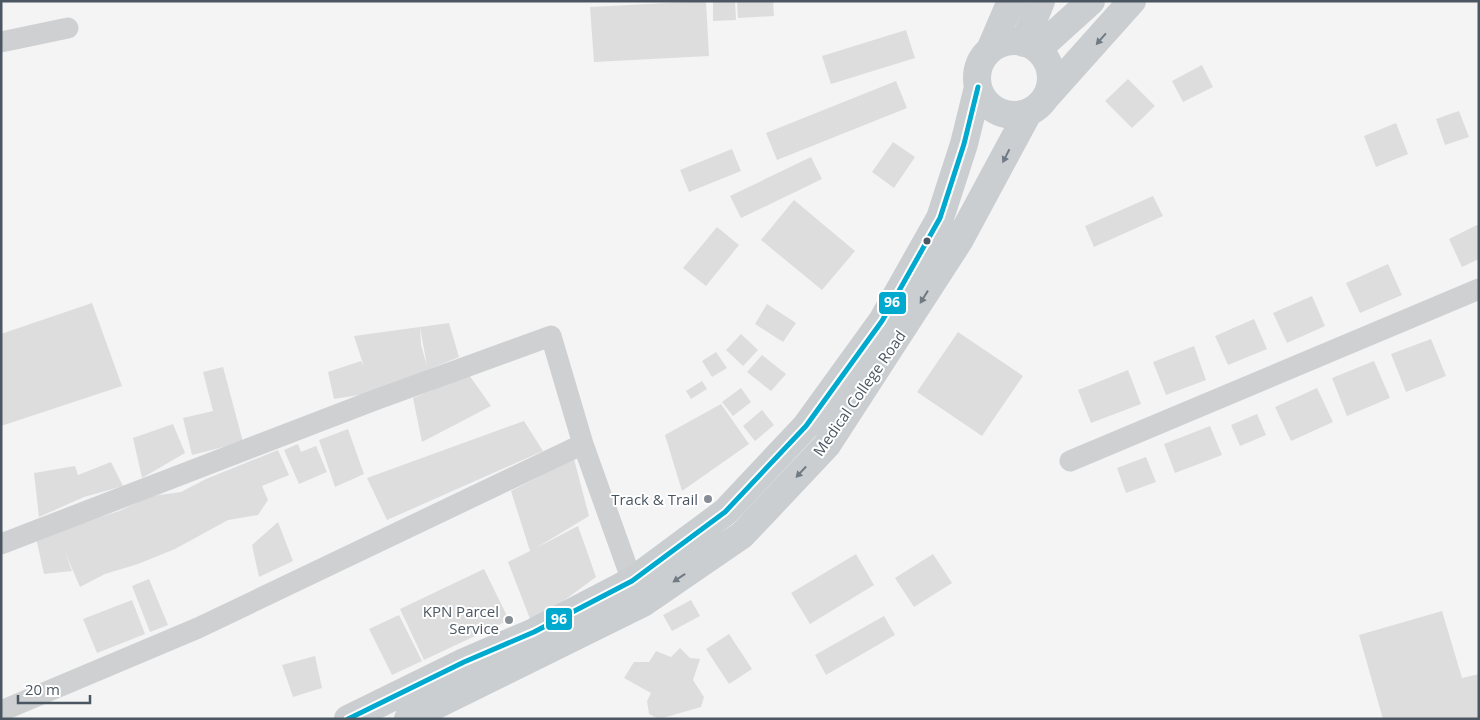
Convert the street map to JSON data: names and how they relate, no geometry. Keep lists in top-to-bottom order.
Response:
{
  "streets": {
    "main road": ["Medical College Road"]
  },
  "places": ["Track & Trail", "KPN Parcel Service"],
  "lines": ["transit line 96"],
  "scale_bar": "20 m"
}
